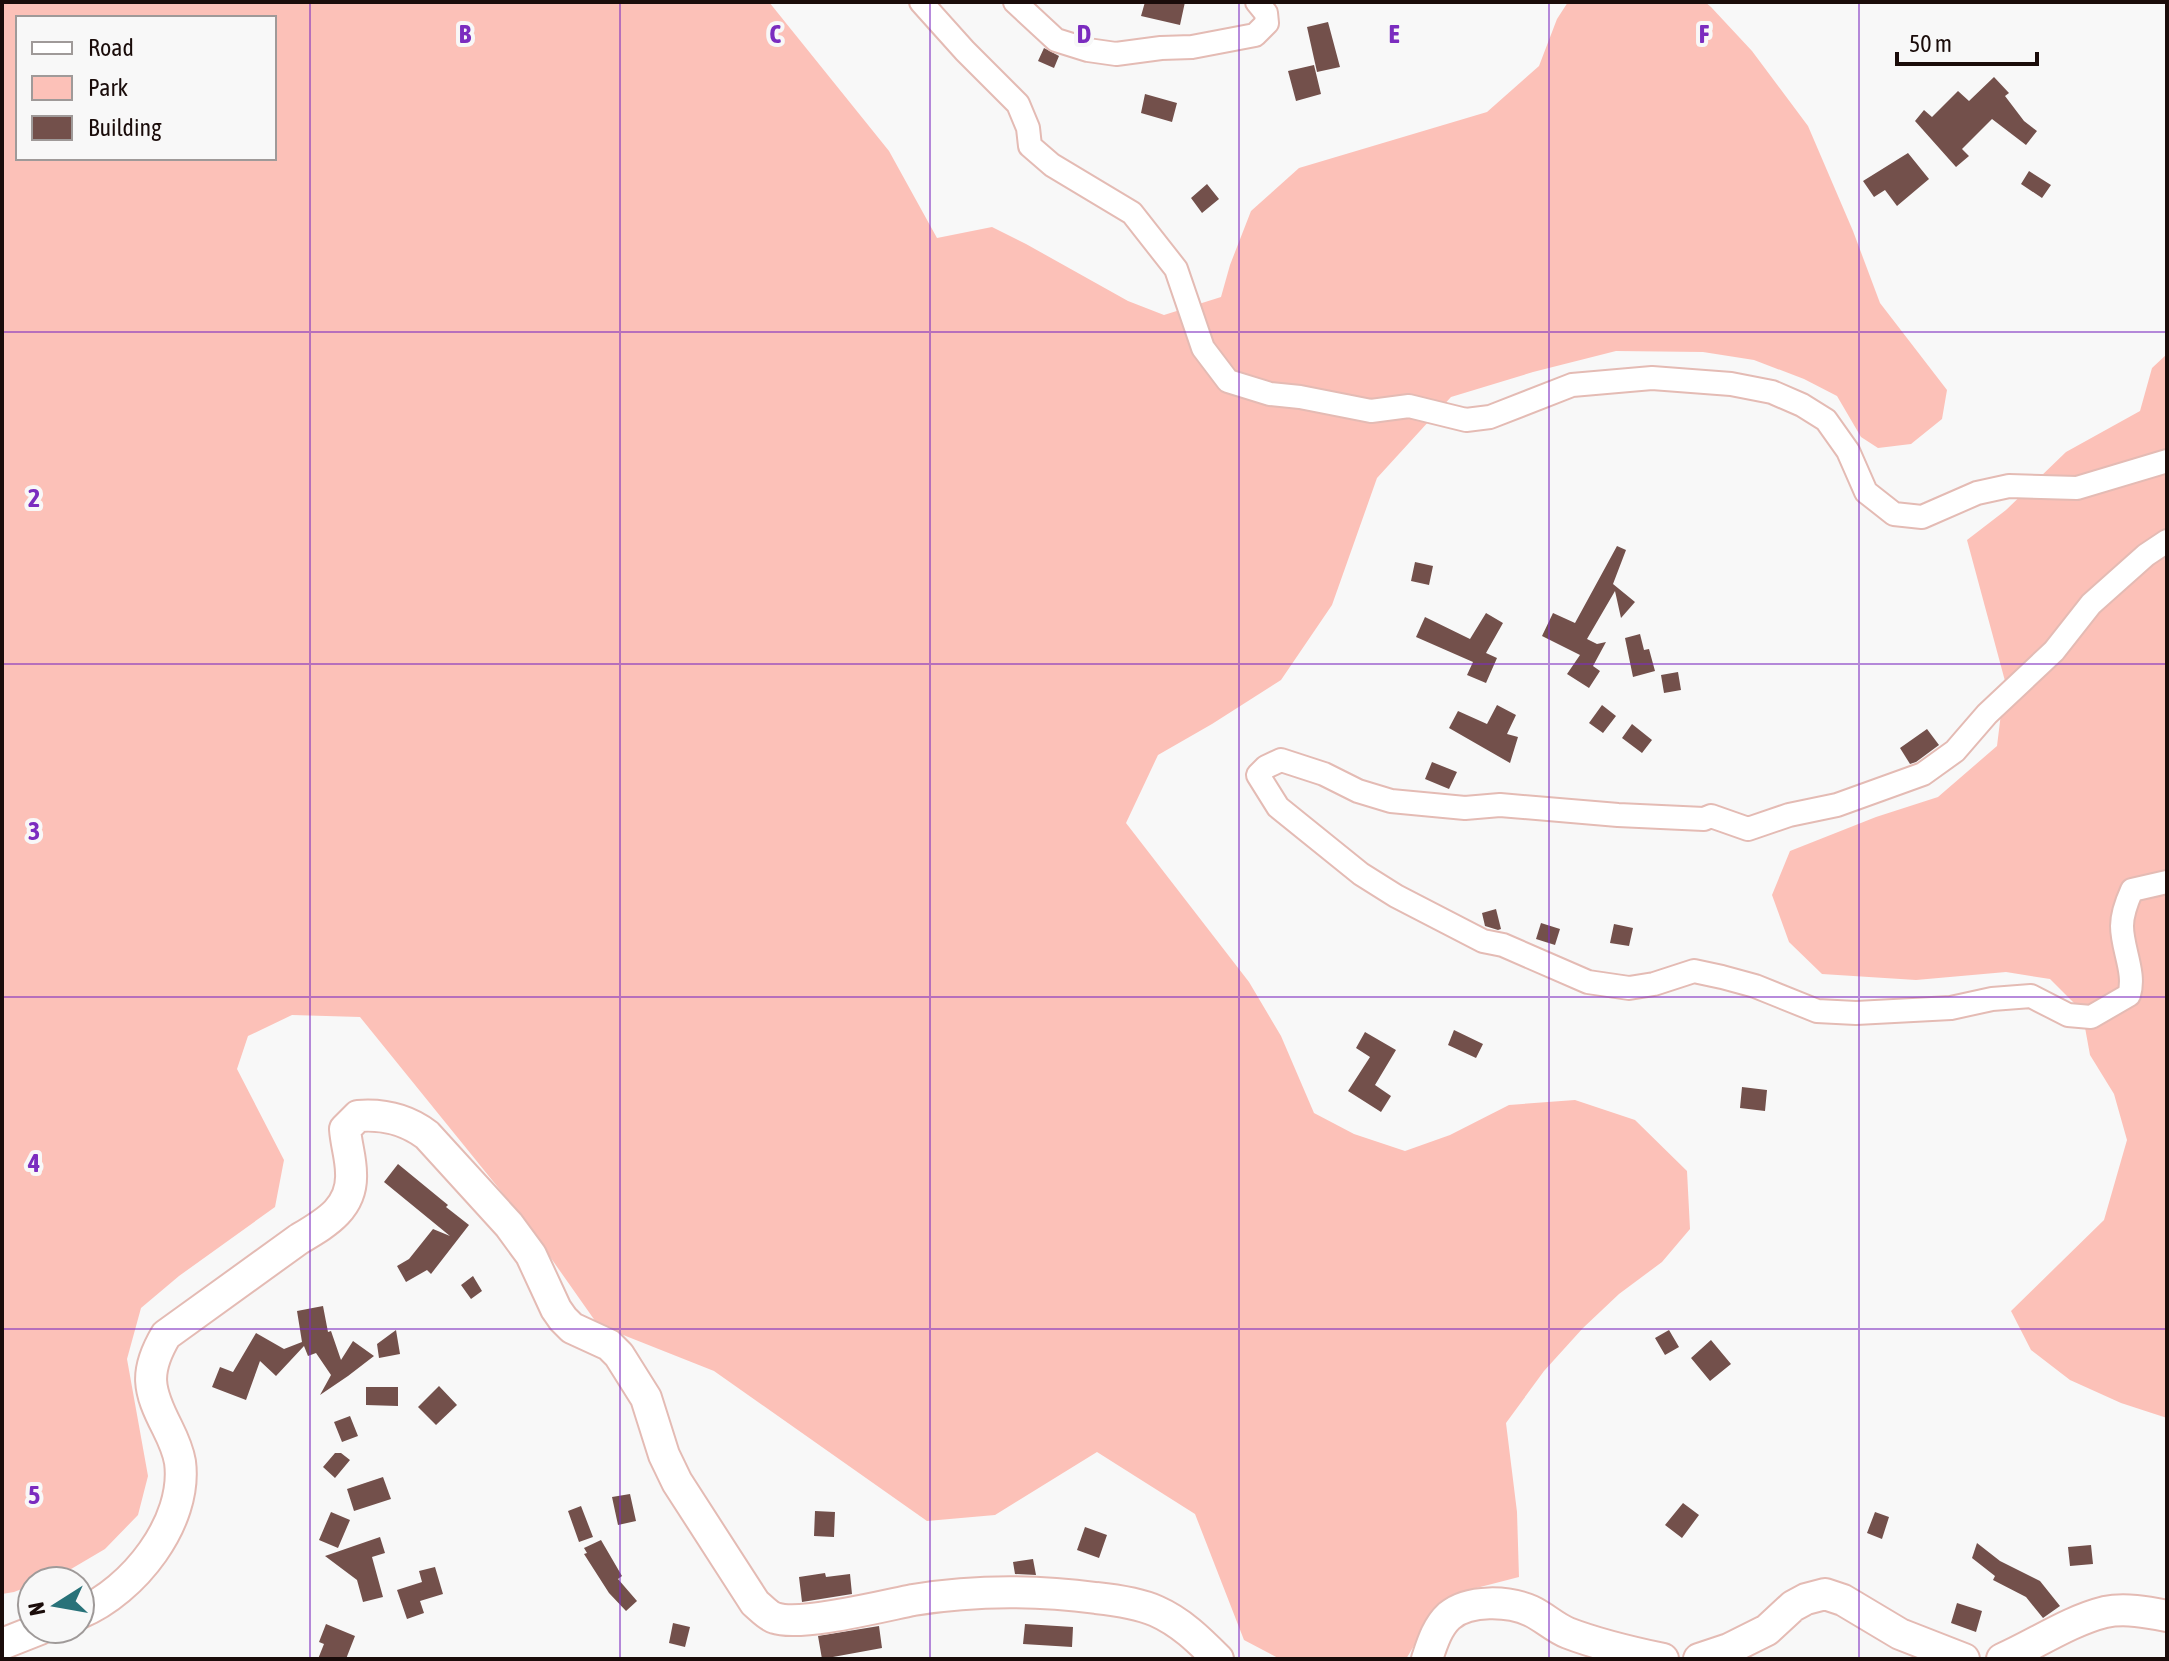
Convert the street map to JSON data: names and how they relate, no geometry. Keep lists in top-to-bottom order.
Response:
{
  "legend": ["Road", "Park", "Building"],
  "scale_bar": "50 m",
  "north": "left",
  "grid": {
    "columns": [
      "B",
      "C",
      "D",
      "E",
      "F"
    ],
    "rows": [
      "2",
      "3",
      "4",
      "5"
    ]
  }
}
